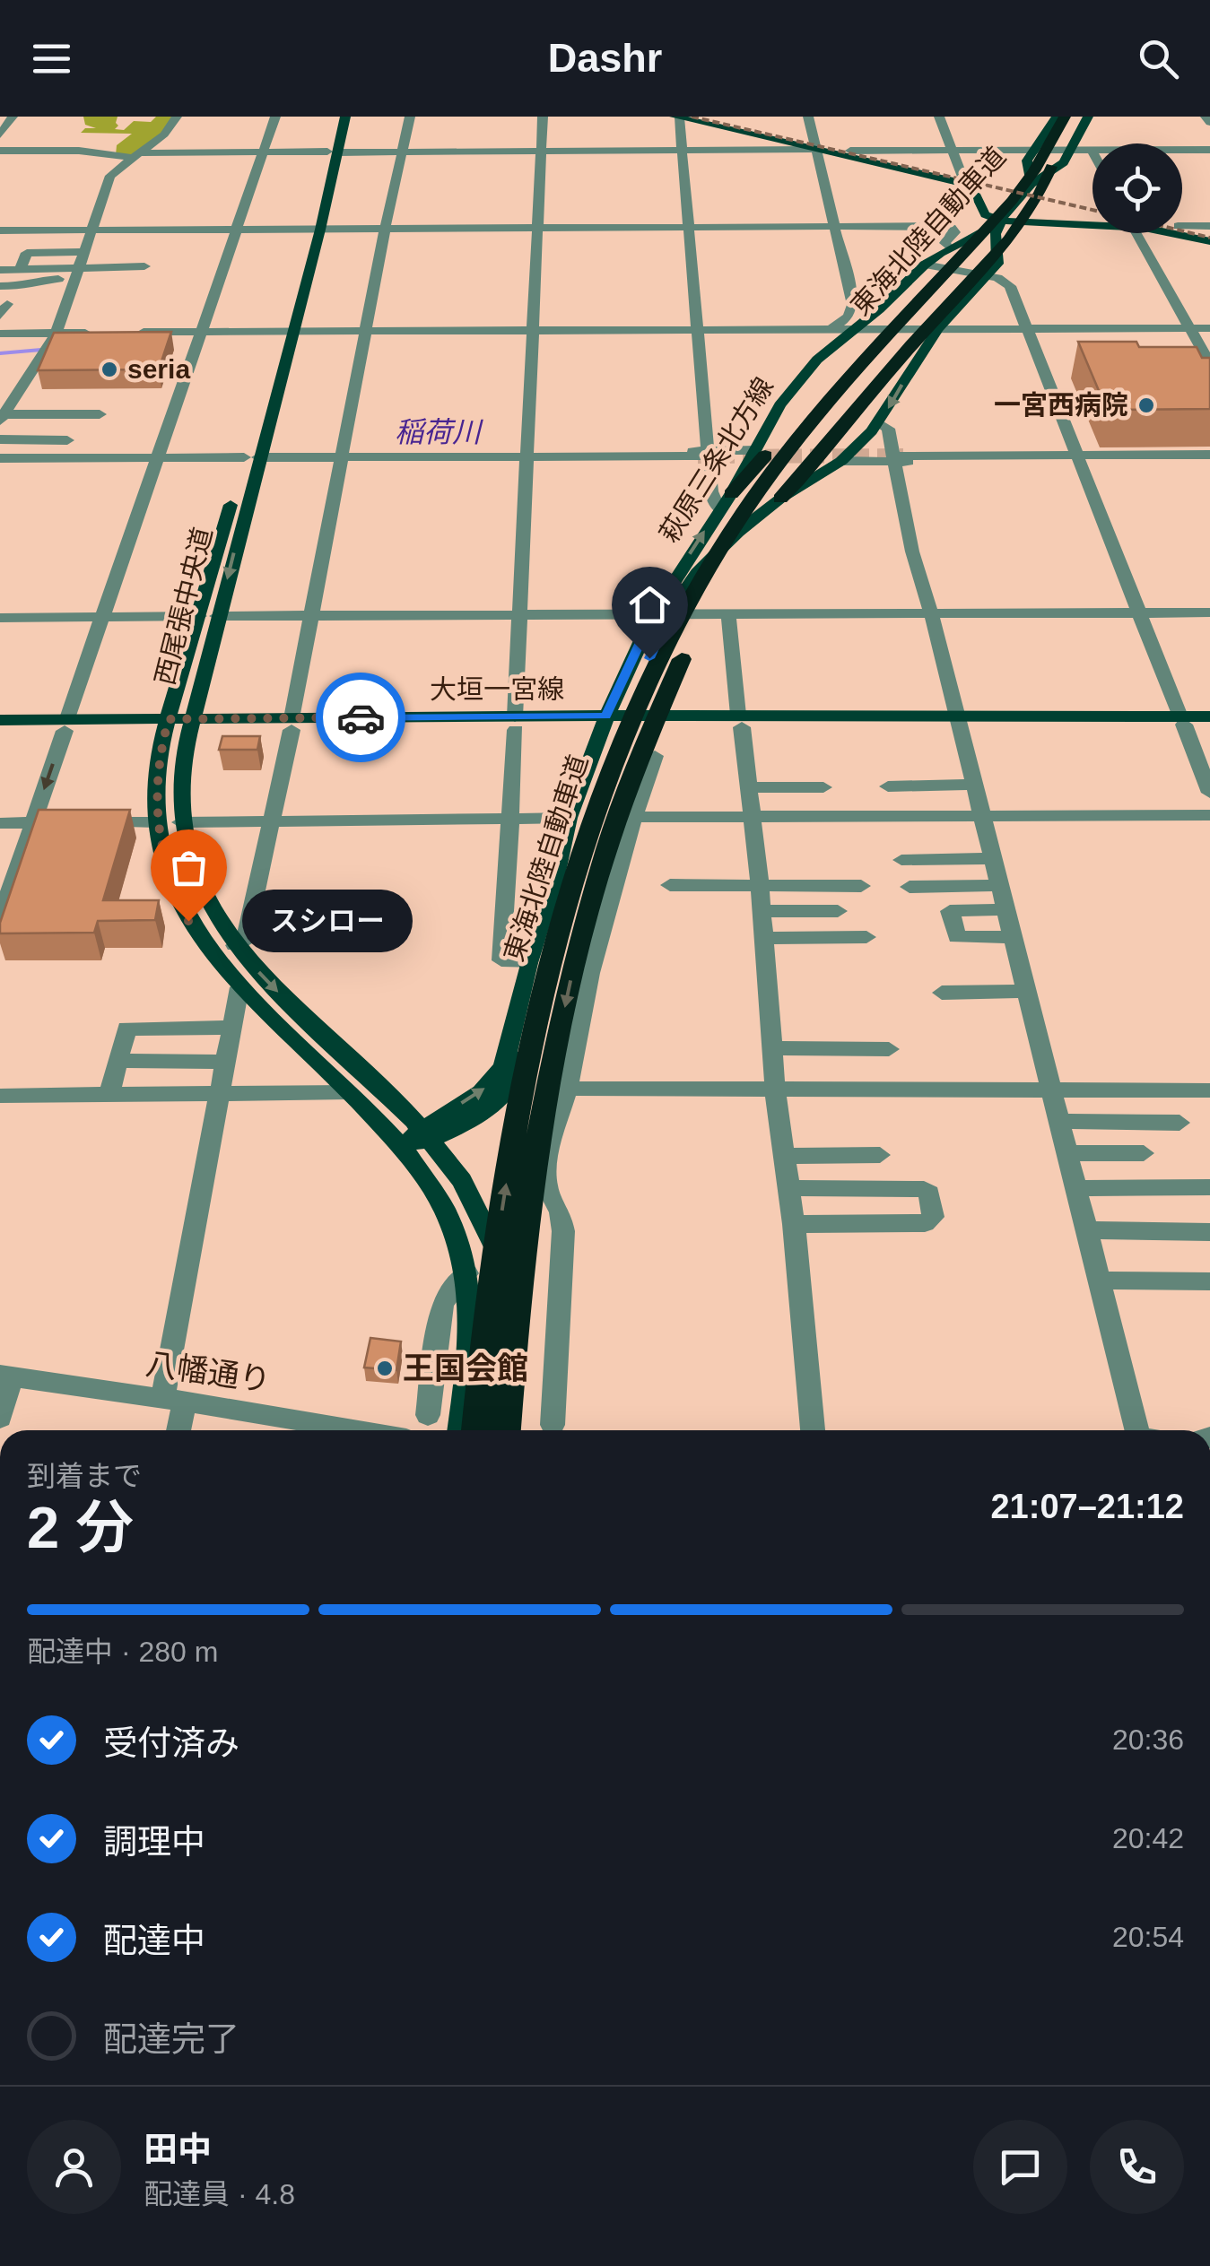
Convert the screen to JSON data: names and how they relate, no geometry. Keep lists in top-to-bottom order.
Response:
{
  "streets": {
    "highway": ["東海北陸自動車道"],
    "main road": ["萩原三条北方線", "西尾張中央道", "大垣一宮線"],
    "street": ["八幡通り"]
  },
  "crossings": [
    ["萩原三条北方線", "西尾張中央道"],
    ["萩原三条北方線", "大垣一宮線"],
    ["西尾張中央道", "大垣一宮線"]
  ],
  "water": ["稲荷川"],
  "places": [
    "seria",
    "一宮西病院",
    "スシロー",
    "王国会館"
  ],
  "page": {
    "header": "Dashr",
    "bubble": "スシロー",
    "heading": ["2 分", "到着まで", "21:07–21:12"],
    "panel": ["田中", "配達員 · 4.8"],
    "bar": "配達中 · 280 m",
    "list": [
      ["受付済み", "20:36"],
      ["調理中", "20:42"],
      ["配達中", "20:54"],
      "配達完了"
    ]
  }
}
